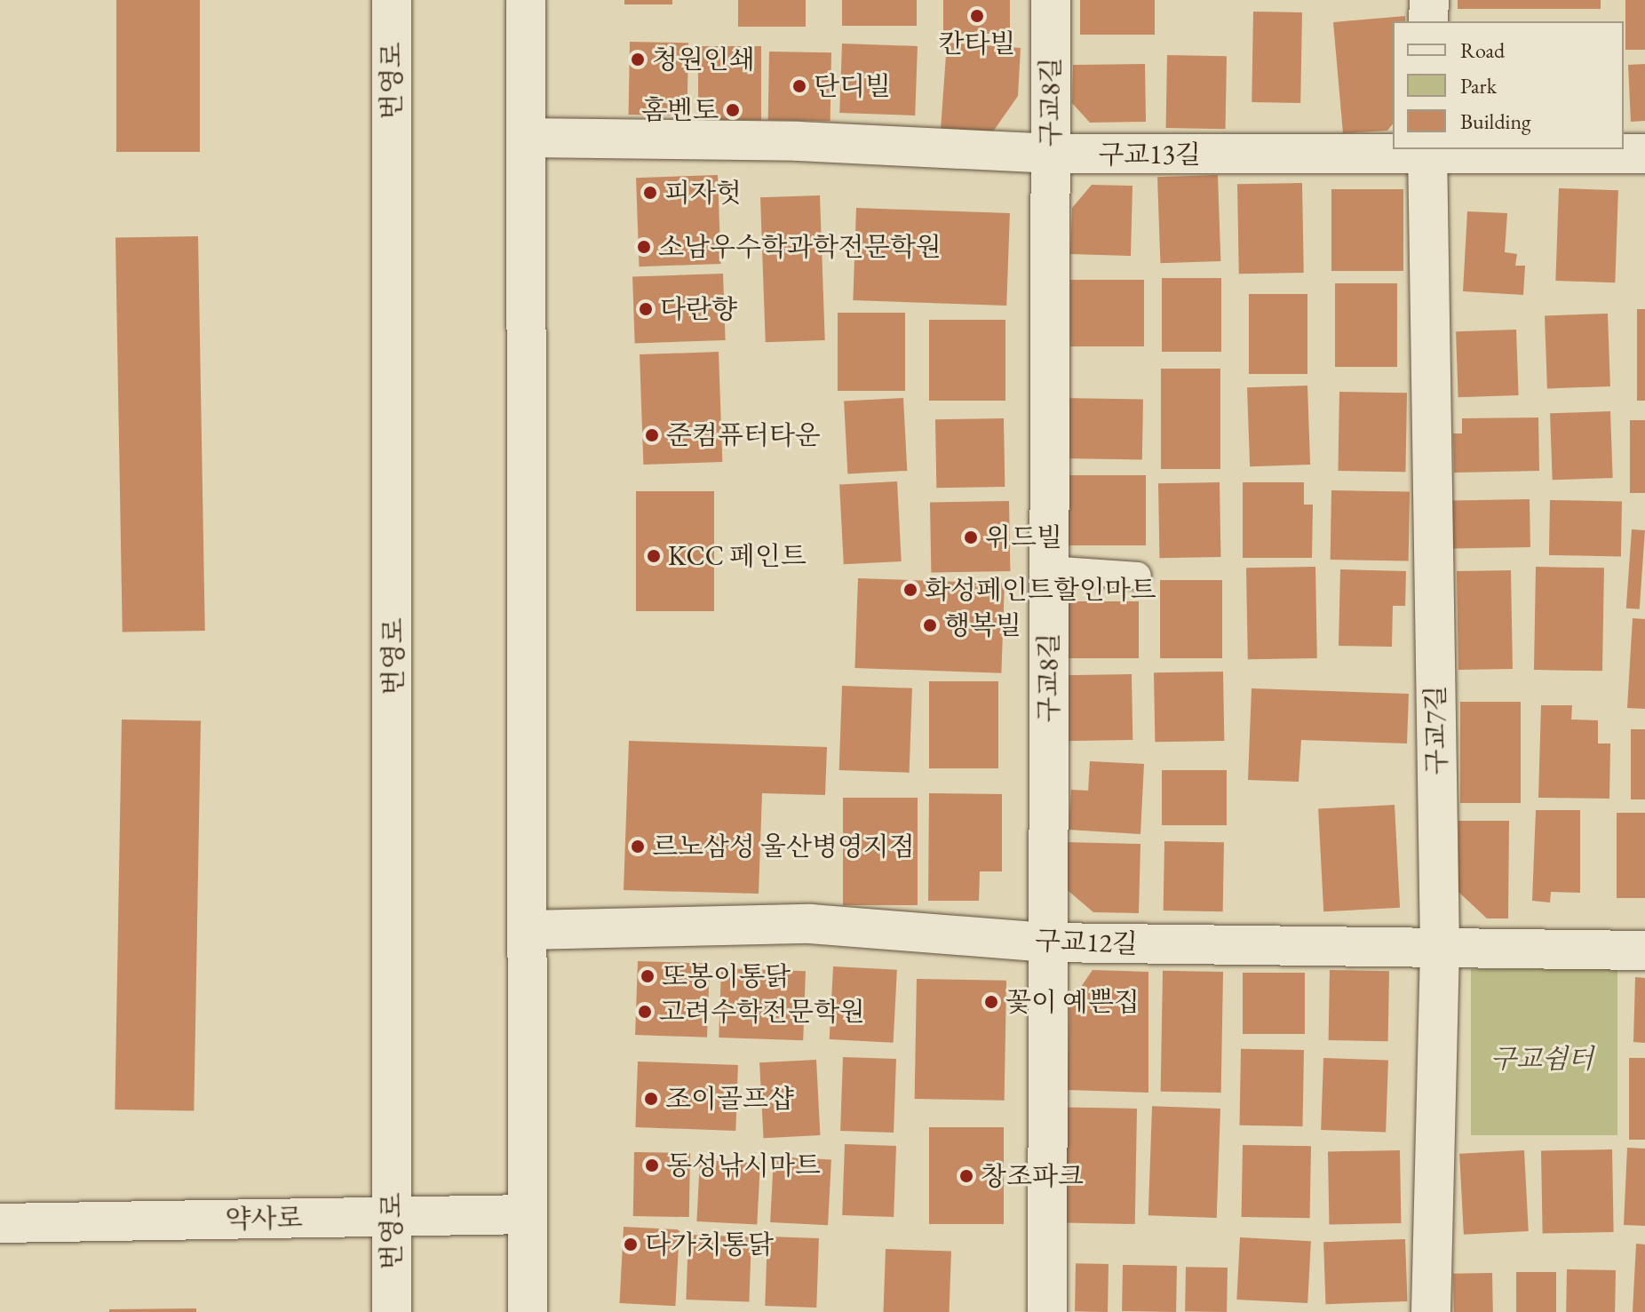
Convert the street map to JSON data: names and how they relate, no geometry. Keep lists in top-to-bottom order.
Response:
{
  "streets": {
    "street": [
      "번영로",
      "구교8길",
      "구교13길",
      "구교7길",
      "구교12길",
      "약사로"
    ]
  },
  "crossings": [
    ["번영로", "약사로"],
    ["구교8길", "구교13길"],
    ["구교8길", "구교12길"],
    ["구교13길", "구교7길"],
    ["구교7길", "구교12길"]
  ],
  "parks": ["구교쉼터"],
  "places": [
    "칸타빌",
    "청원인쇄",
    "단디빌",
    "홈벤토",
    "피자헛",
    "소남우수학과학전문학원",
    "다란향",
    "준컴퓨터타운",
    "위드빌",
    "KCC 페인트",
    "화성페인트할인마트",
    "행복빌",
    "르노삼성 울산병영지점",
    "또봉이통닭",
    "꽃이 예쁜집",
    "고려수학전문학원",
    "조이골프샵",
    "동성낚시마트",
    "창조파크",
    "다가치통닭"
  ],
  "legend": ["Road", "Park", "Building"]
}
